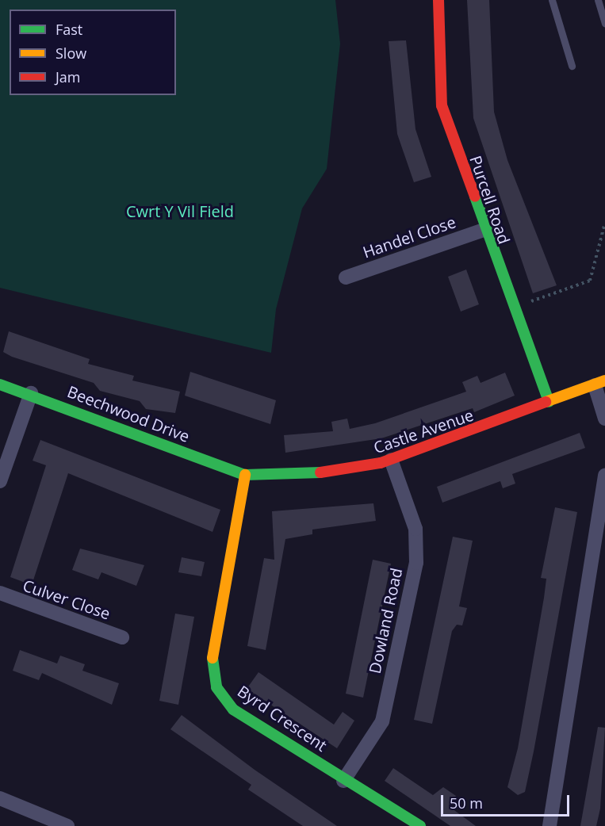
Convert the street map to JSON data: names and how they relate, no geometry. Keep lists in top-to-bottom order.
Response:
{
  "streets": {
    "street": [
      "Purcell Road",
      "Handel Close",
      "Beechwood Drive",
      "Castle Avenue",
      "Culver Close",
      "Dowland Road",
      "Byrd Crescent"
    ]
  },
  "crossings": [
    ["Purcell Road", "Handel Close"],
    ["Purcell Road", "Castle Avenue"],
    ["Beechwood Drive", "Castle Avenue"],
    ["Beechwood Drive", "Byrd Crescent"],
    ["Castle Avenue", "Dowland Road"],
    ["Castle Avenue", "Byrd Crescent"],
    ["Dowland Road", "Byrd Crescent"]
  ],
  "parks": ["Cwrt Y Vil Field"],
  "legend": ["Fast", "Slow", "Jam"],
  "scale_bar": "50 m"
}
